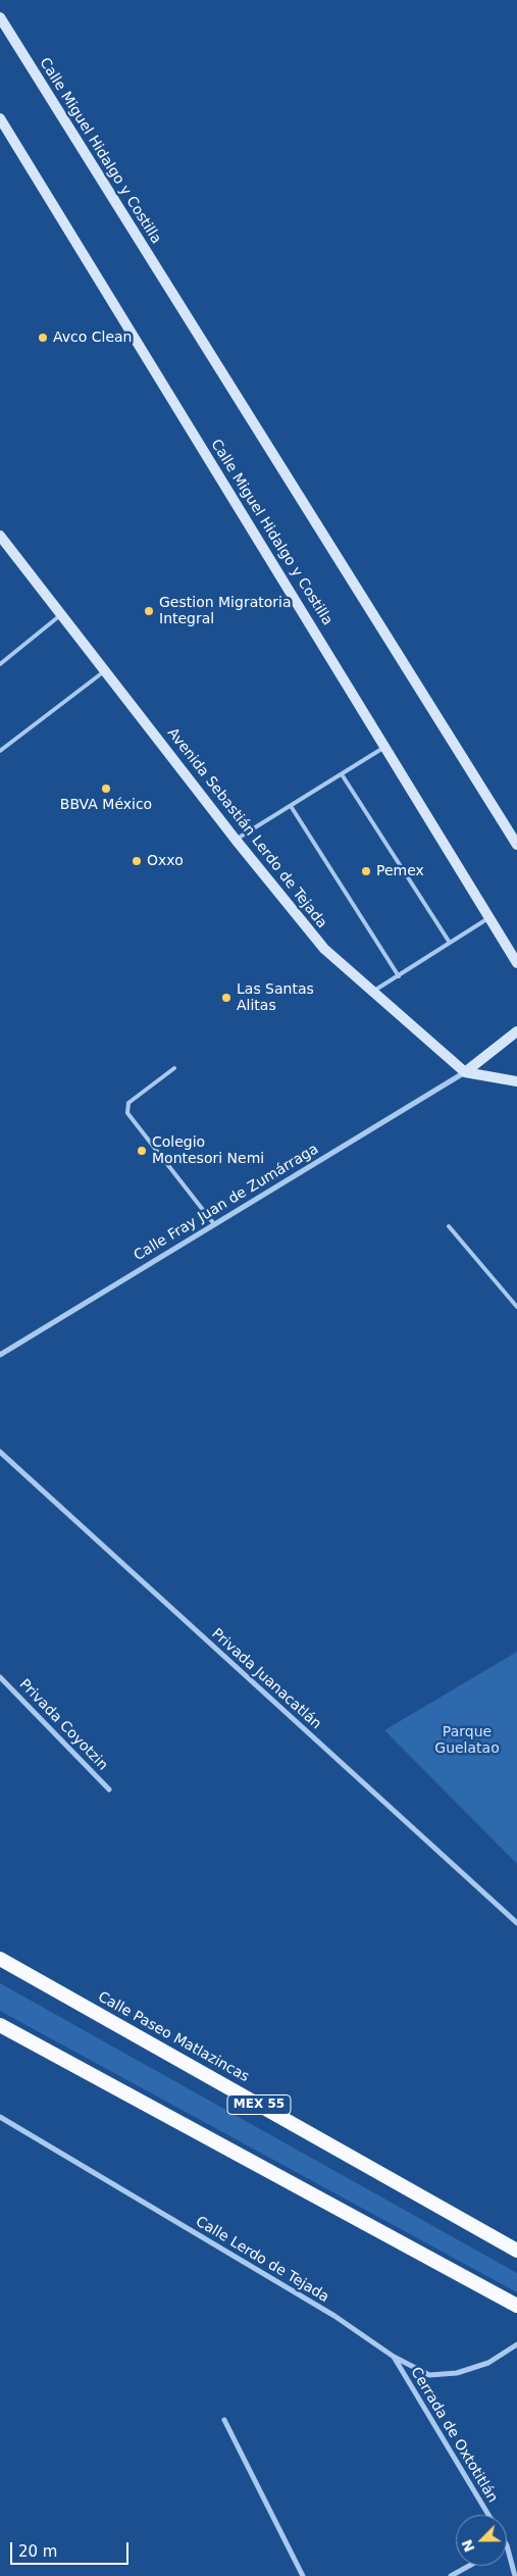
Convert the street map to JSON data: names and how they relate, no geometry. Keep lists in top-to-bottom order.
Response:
{
  "streets": {
    "highway": ["Calle Paseo Matlazincas", "MEX 55"],
    "main road": ["Calle Miguel Hidalgo y Costilla", "Avenida Sebastián Lerdo de Tejada"],
    "street": [
      "Calle Fray Juan de Zumárraga",
      "Privada Juanacatlán",
      "Privada Coyotzin",
      "Calle Lerdo de Tejada",
      "Cerrada de Oxtotitlán"
    ]
  },
  "crossings": [
    ["Avenida Sebastián Lerdo de Tejada", "Calle Fray Juan de Zumárraga"],
    ["Calle Lerdo de Tejada", "Cerrada de Oxtotitlán"]
  ],
  "parks": ["Parque Guelatao"],
  "places": [
    "Avco Clean",
    "Gestion Migratoria Integral",
    "BBVA México",
    "Oxxo",
    "Pemex",
    "Las Santas Alitas",
    "Colegio Montesori Nemi"
  ],
  "scale_bar": "20 m",
  "north": "bottom left"
}
